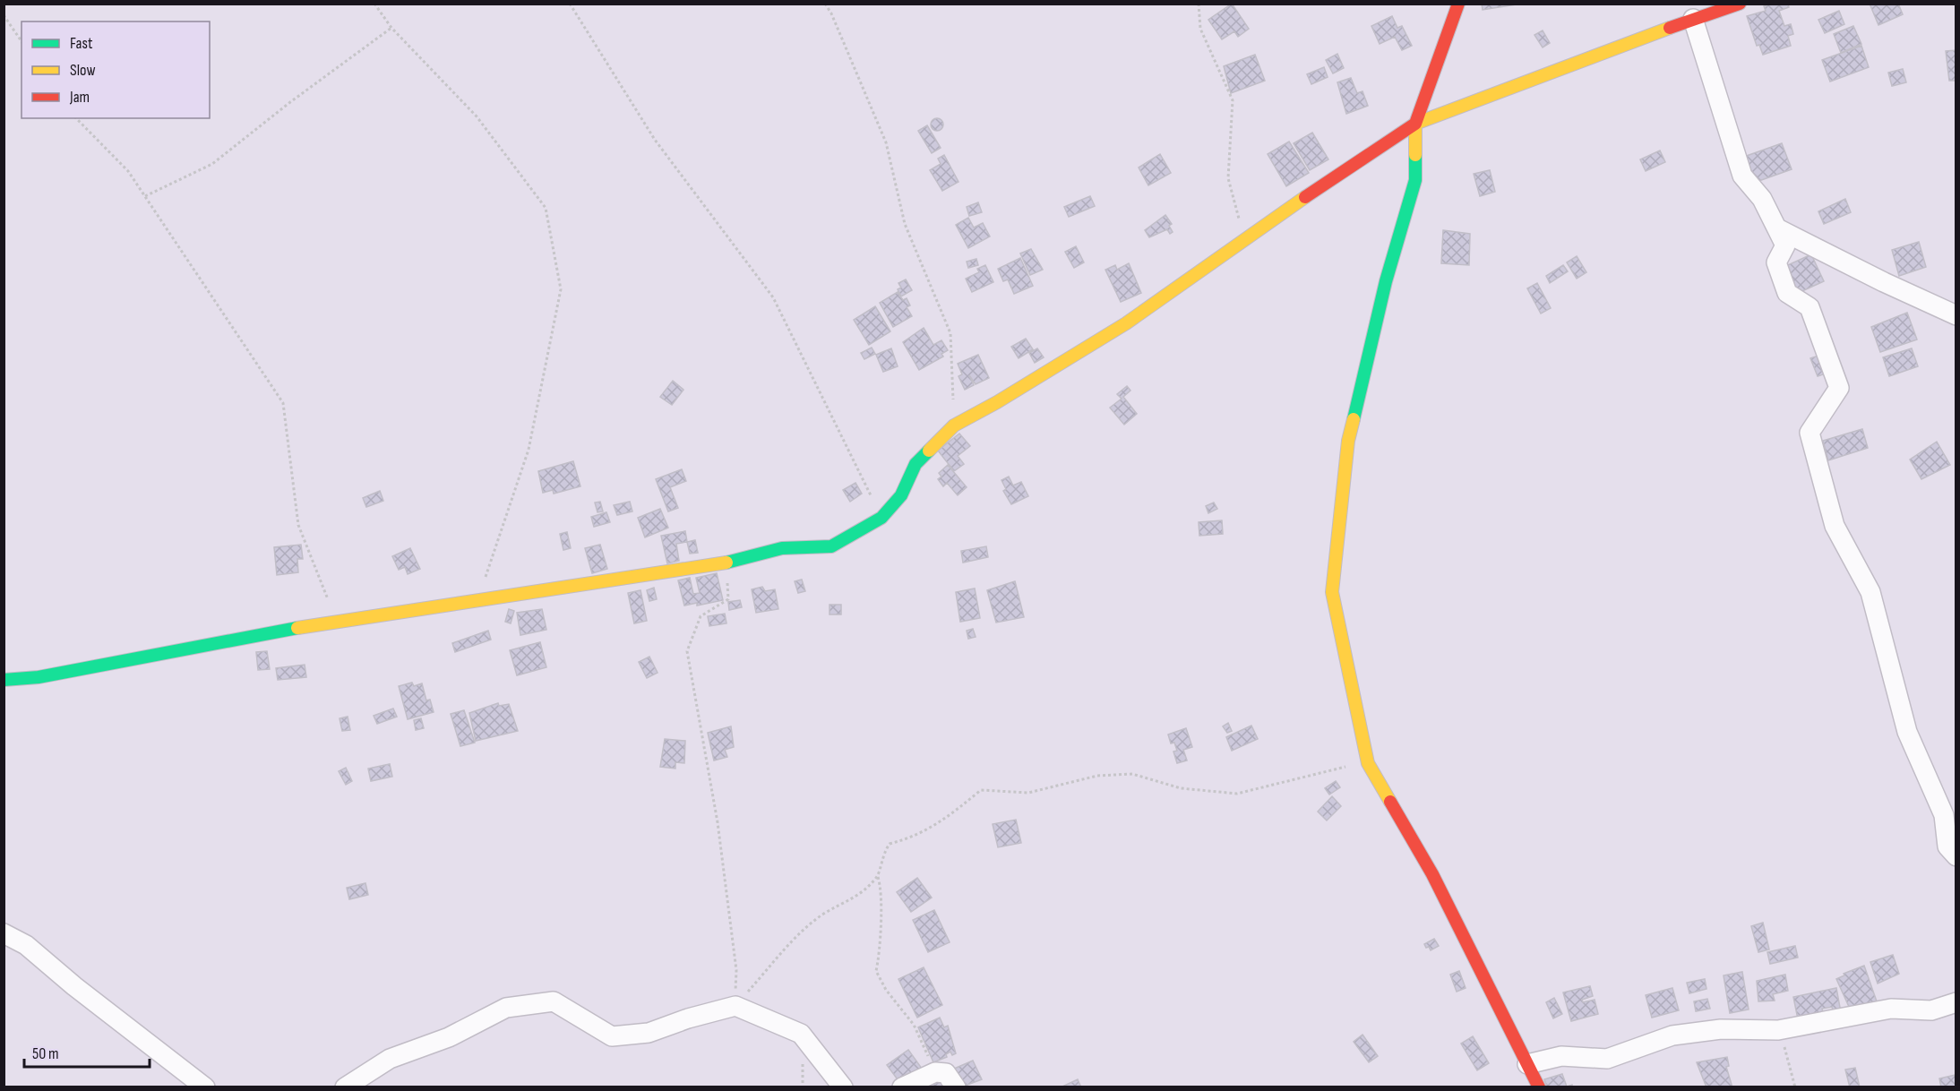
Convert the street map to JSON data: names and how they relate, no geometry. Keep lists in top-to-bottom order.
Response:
{
  "legend": ["Fast", "Slow", "Jam"],
  "scale_bar": "50 m"
}
